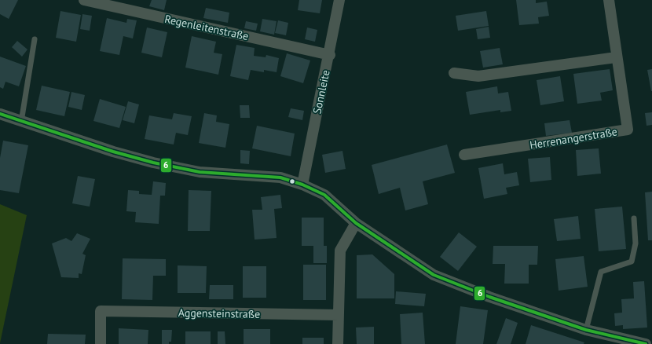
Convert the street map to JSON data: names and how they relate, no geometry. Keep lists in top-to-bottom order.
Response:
{
  "streets": {
    "street": [
      "Regenleitenstraße",
      "Sonnleite",
      "Herrenangerstraße",
      "Aggensteinstraße"
    ]
  },
  "crossings": [
    ["Regenleitenstraße", "Sonnleite"]
  ],
  "lines": ["transit line 6"]
}
